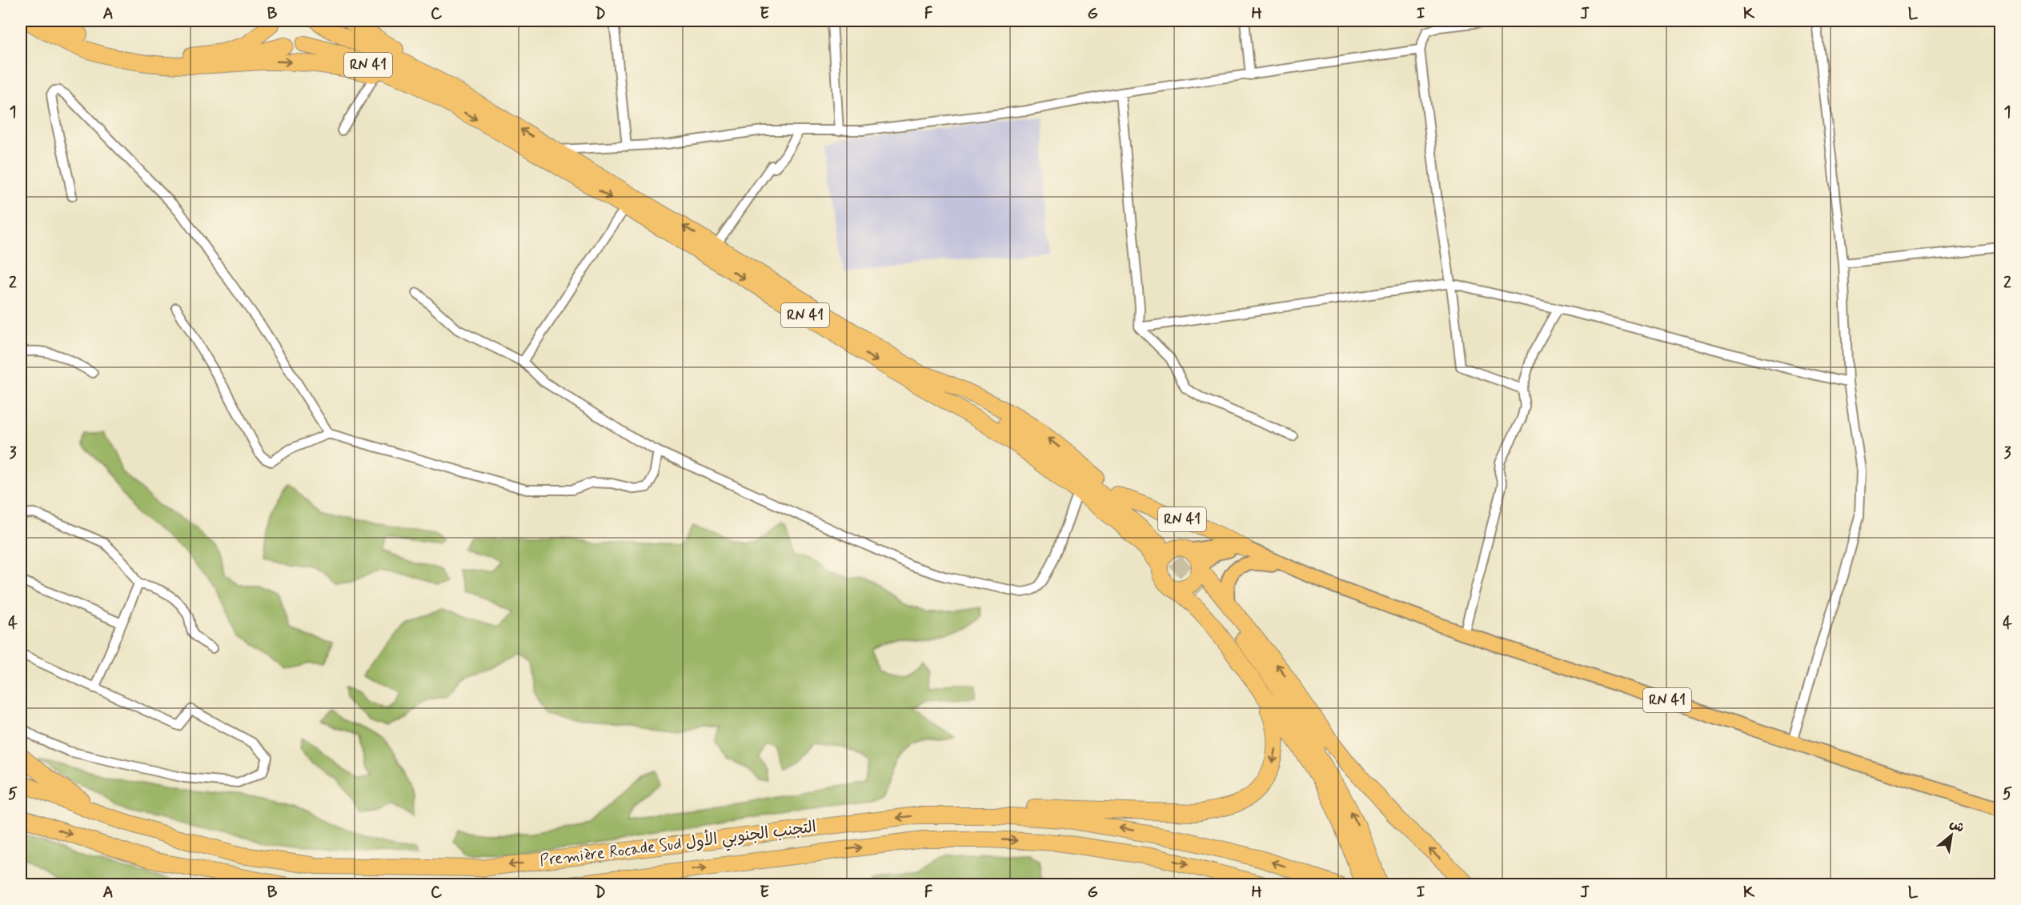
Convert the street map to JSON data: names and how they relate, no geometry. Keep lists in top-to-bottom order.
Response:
{
  "streets": {
    "highway": ["RN 41", "Première Rocade Sud التجنب الجنوبي الأول"]
  },
  "north": "top right",
  "grid": {
    "columns": [
      "A",
      "B",
      "C",
      "D",
      "E",
      "F",
      "G",
      "H",
      "I",
      "J",
      "K",
      "L"
    ],
    "rows": [
      "1",
      "2",
      "3",
      "4",
      "5"
    ]
  }
}
